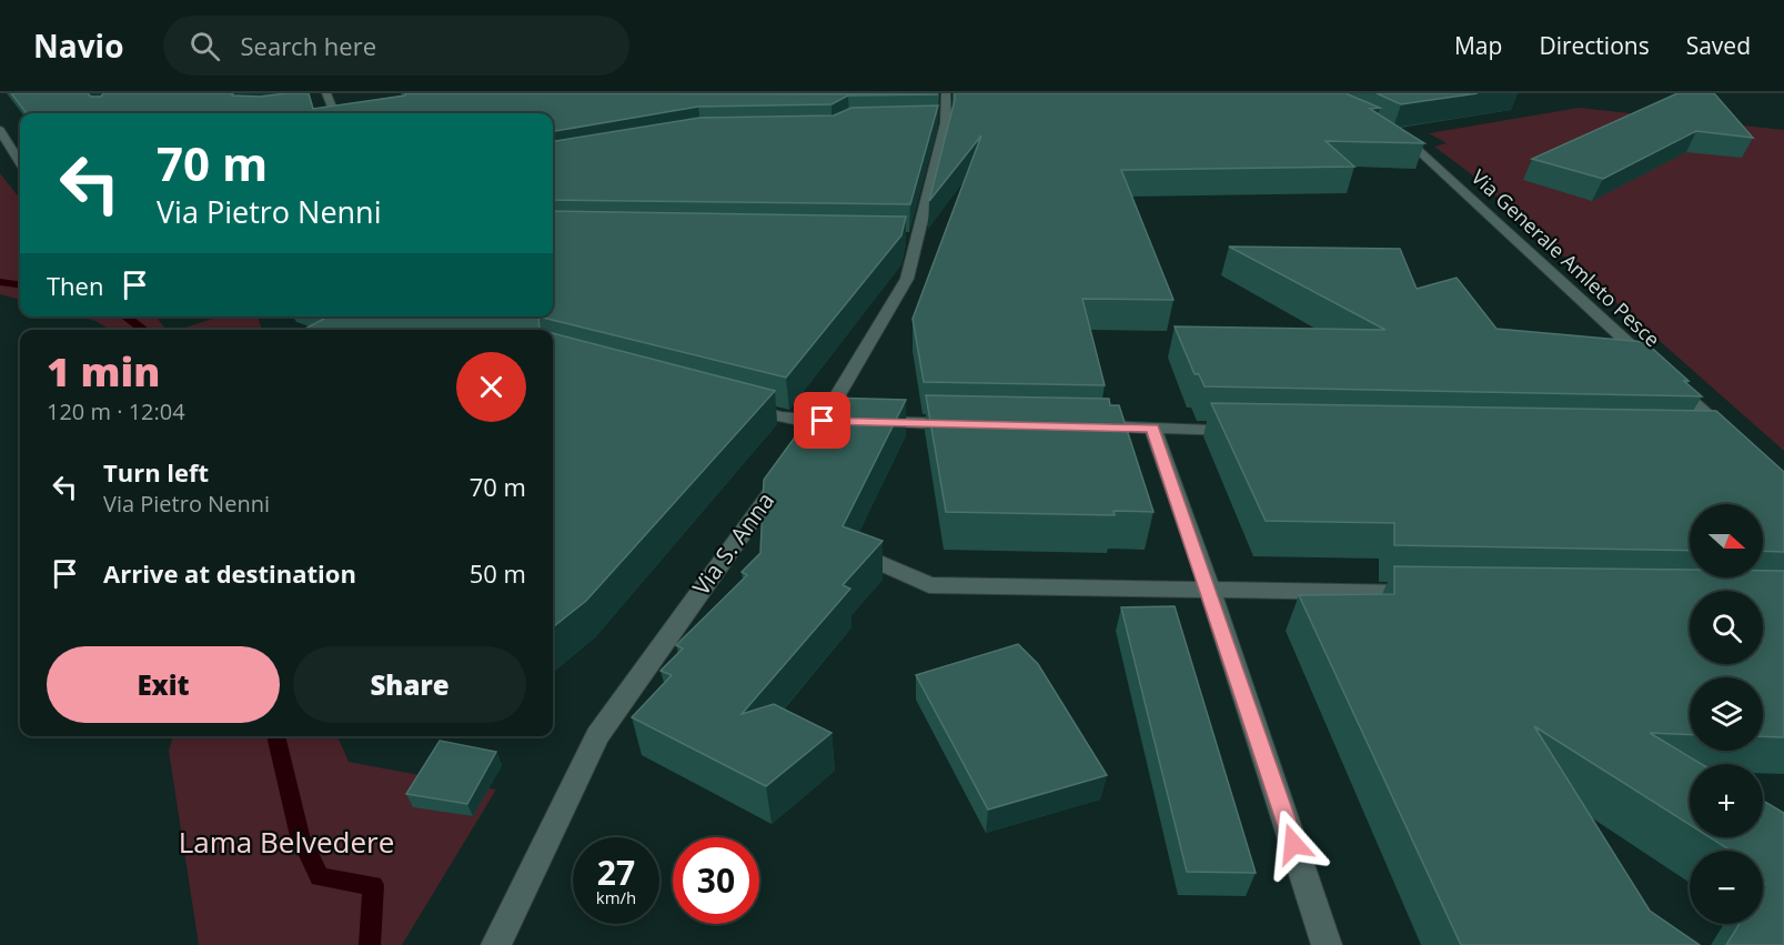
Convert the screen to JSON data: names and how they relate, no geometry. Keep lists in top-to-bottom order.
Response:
{
  "streets": {
    "street": ["Via Generale Amleto Pesce", "Via S. Anna"]
  },
  "parks": ["Lama Belvedere"],
  "north": "right",
  "page": {
    "header": "Navio",
    "search": "Search here",
    "nav": ["Map", "Directions", "Saved"],
    "turn": ["70 m", "Via Pietro Nenni"],
    "then": "Then",
    "heading": ["1 min", "120 m · 12:04"],
    "list": [
      {
        "name": "Turn left",
        "note": "Via Pietro Nenni",
        "value": "70 m"
      },
      {
        "name": "Arrive at destination",
        "value": "50 m"
      }
    ],
    "map_buttons": ["+", "−"],
    "buttons": ["Exit", "Share"],
    "speed": "27 km/h",
    "limit": "30"
  }
}
